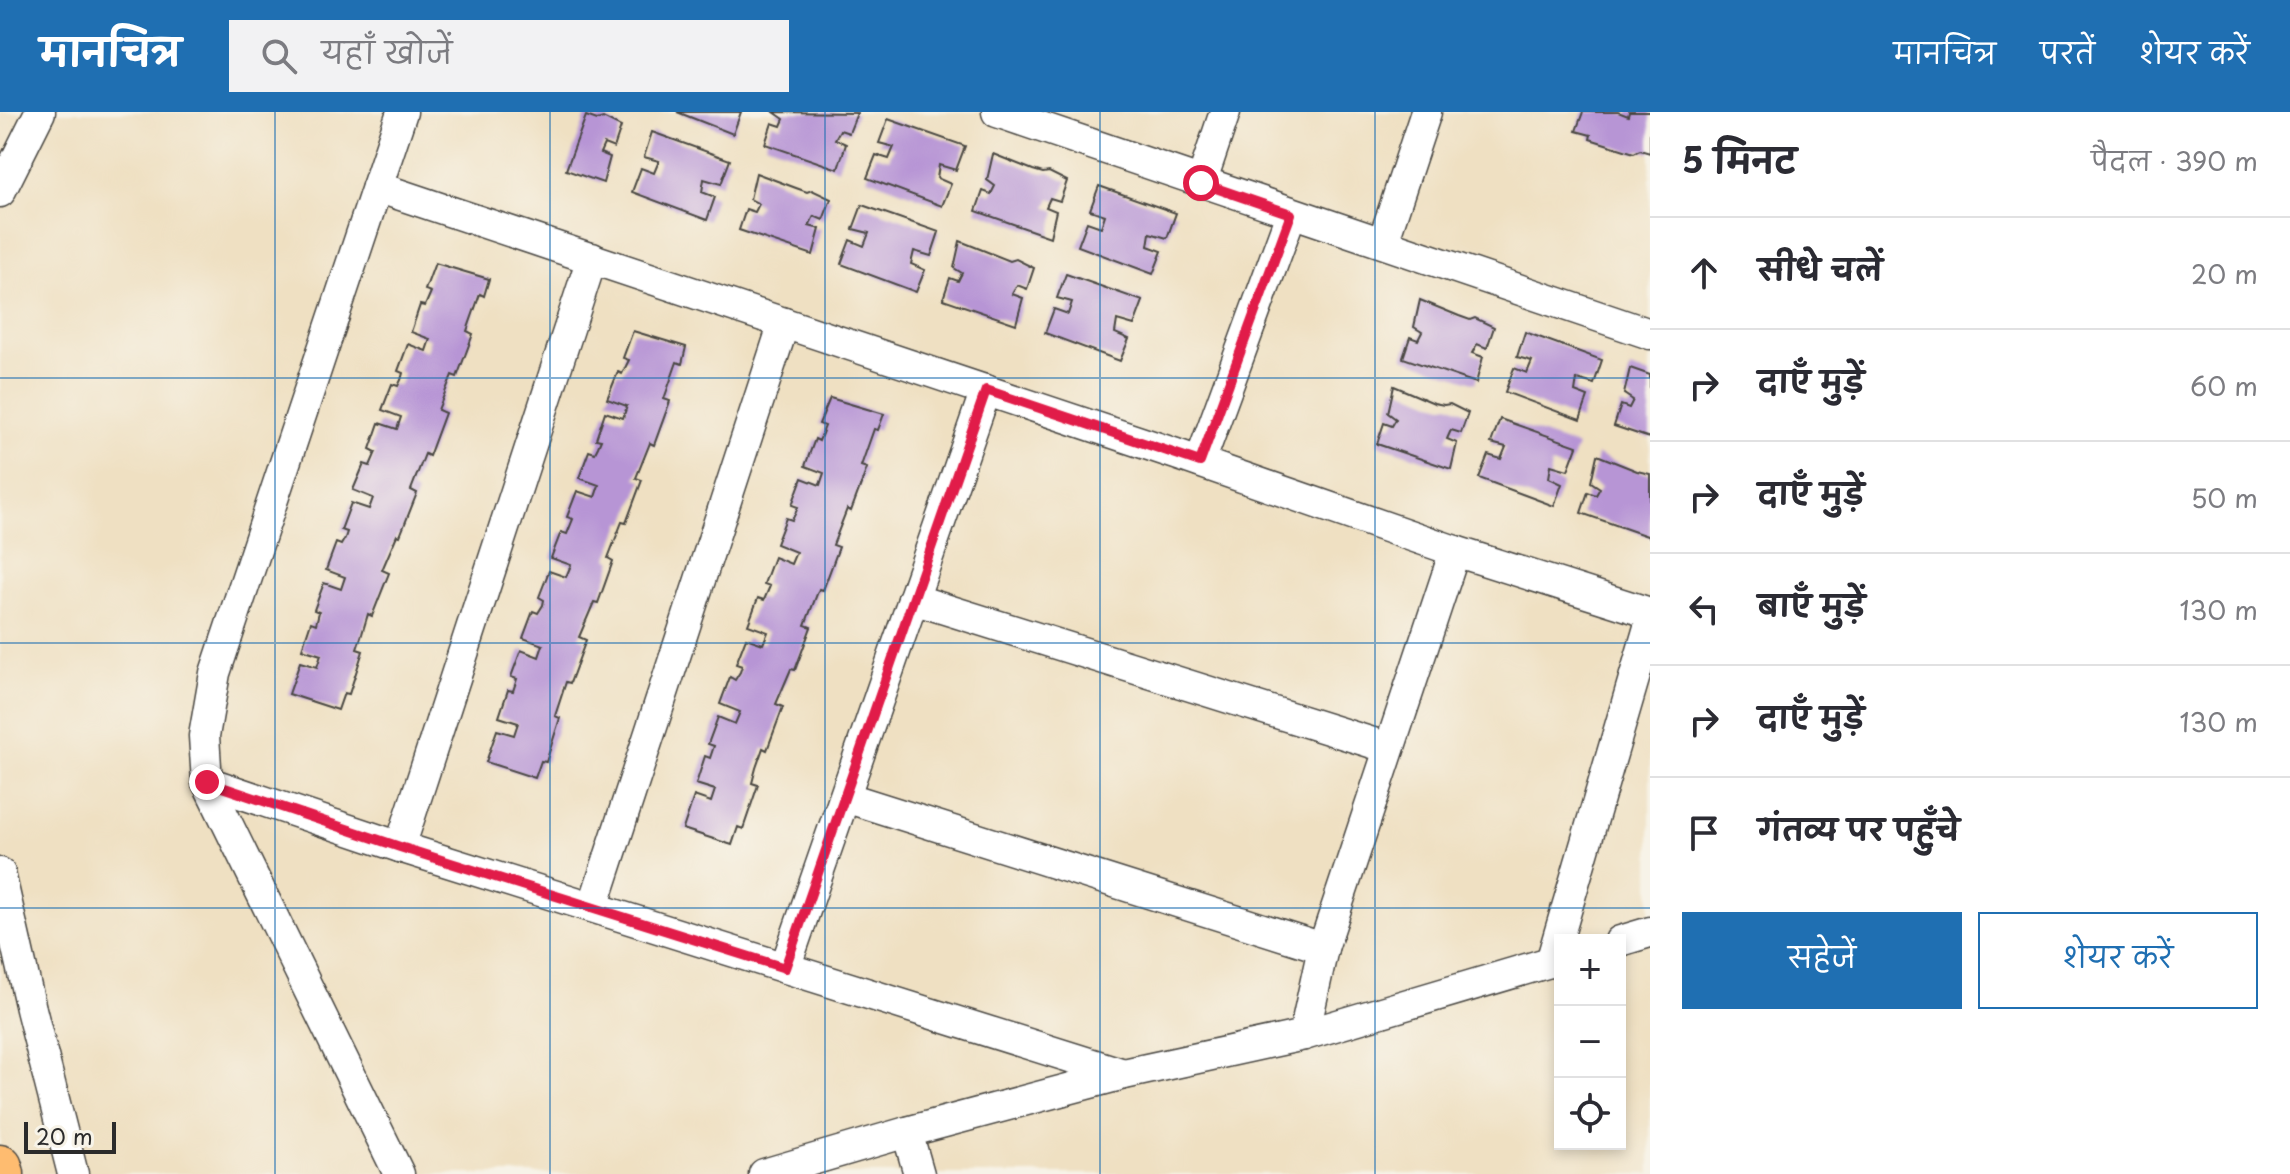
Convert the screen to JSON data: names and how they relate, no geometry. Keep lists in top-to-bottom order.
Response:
{
  "scale_bar": "20 m",
  "page": {
    "header": "मानचित्र",
    "search": "यहाँ खोजें",
    "nav": ["मानचित्र", "परतें", "शेयर करें"],
    "heading": ["5 मिनट", "पैदल · 390 m"],
    "list": [
      ["सीधे चलें", "20 m"],
      ["दाएँ मुड़ें", "60 m"],
      ["दाएँ मुड़ें", "50 m"],
      ["बाएँ मुड़ें", "130 m"],
      ["दाएँ मुड़ें", "130 m"],
      "गंतव्य पर पहुँचे"
    ],
    "buttons": ["सहेजें", "शेयर करें"],
    "map_buttons": ["+", "−"],
    "scale": "20 m"
  }
}
